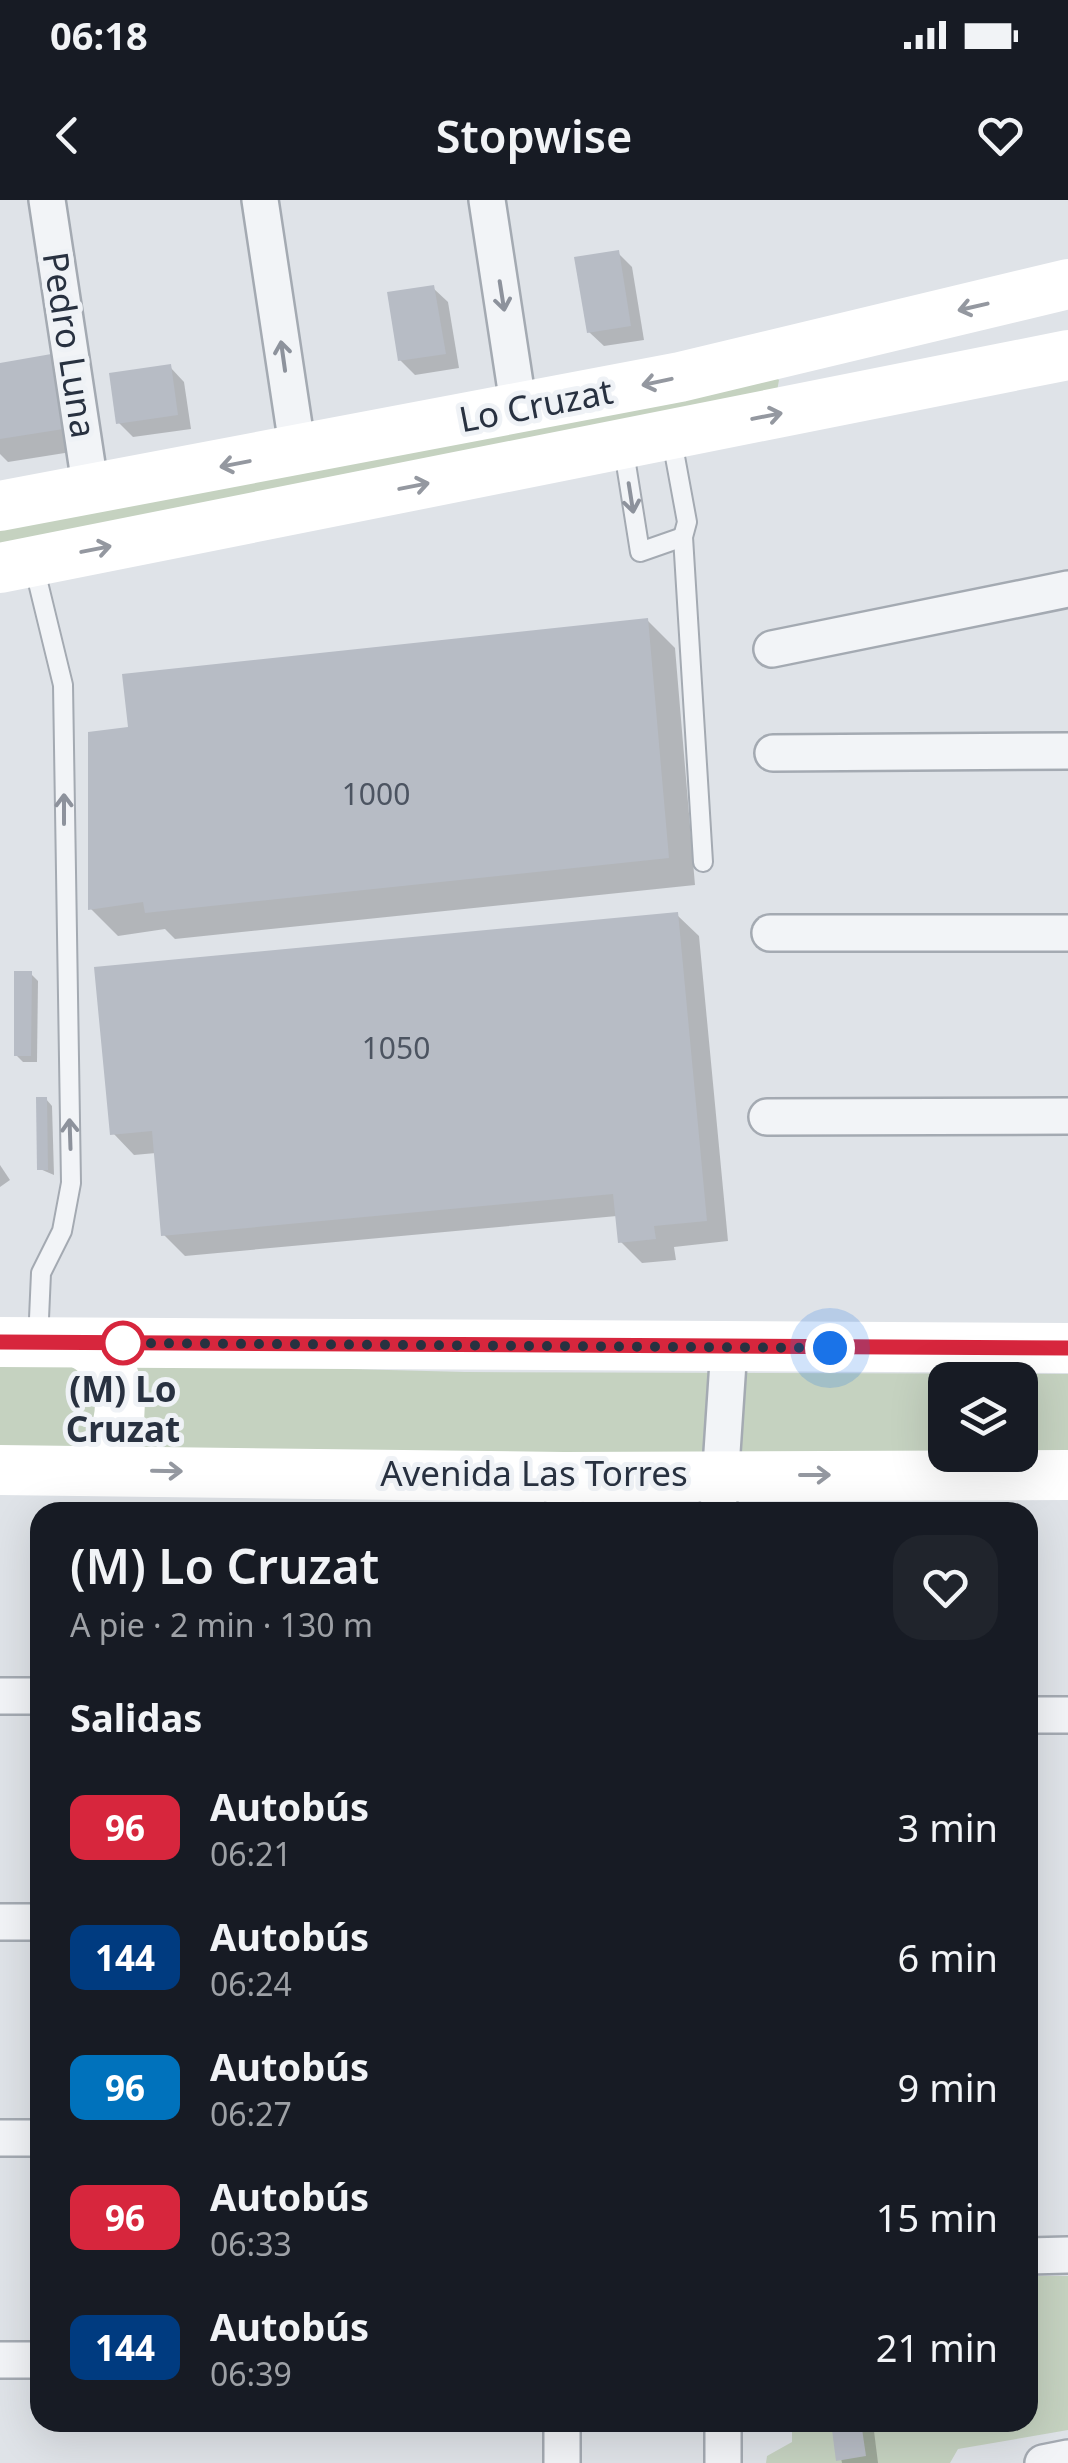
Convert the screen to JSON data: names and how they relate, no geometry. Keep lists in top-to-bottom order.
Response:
{
  "streets": {
    "street": ["Pedro Luna", "Lo Cruzat", "Avenida Las Torres"]
  },
  "crossings": [
    ["Pedro Luna", "Lo Cruzat"]
  ],
  "places": ["(M) Lo Cruzat"],
  "lines": ["bus line 96"],
  "house_numbers": ["1000", "1050"],
  "page": {
    "status": "06:18",
    "header": "Stopwise",
    "heading": [
      ["(M) Lo Cruzat", "A pie · 2 min · 130 m"],
      "Salidas"
    ],
    "list": [
      {
        "mark": "96",
        "name": "Autobús",
        "note": "06:21",
        "value": "3 min"
      },
      {
        "mark": "144",
        "name": "Autobús",
        "note": "06:24",
        "value": "6 min"
      },
      {
        "mark": "96",
        "name": "Autobús",
        "note": "06:27",
        "value": "9 min"
      },
      {
        "mark": "96",
        "name": "Autobús",
        "note": "06:33",
        "value": "15 min"
      },
      {
        "mark": "144",
        "name": "Autobús",
        "note": "06:39",
        "value": "21 min"
      }
    ]
  }
}
